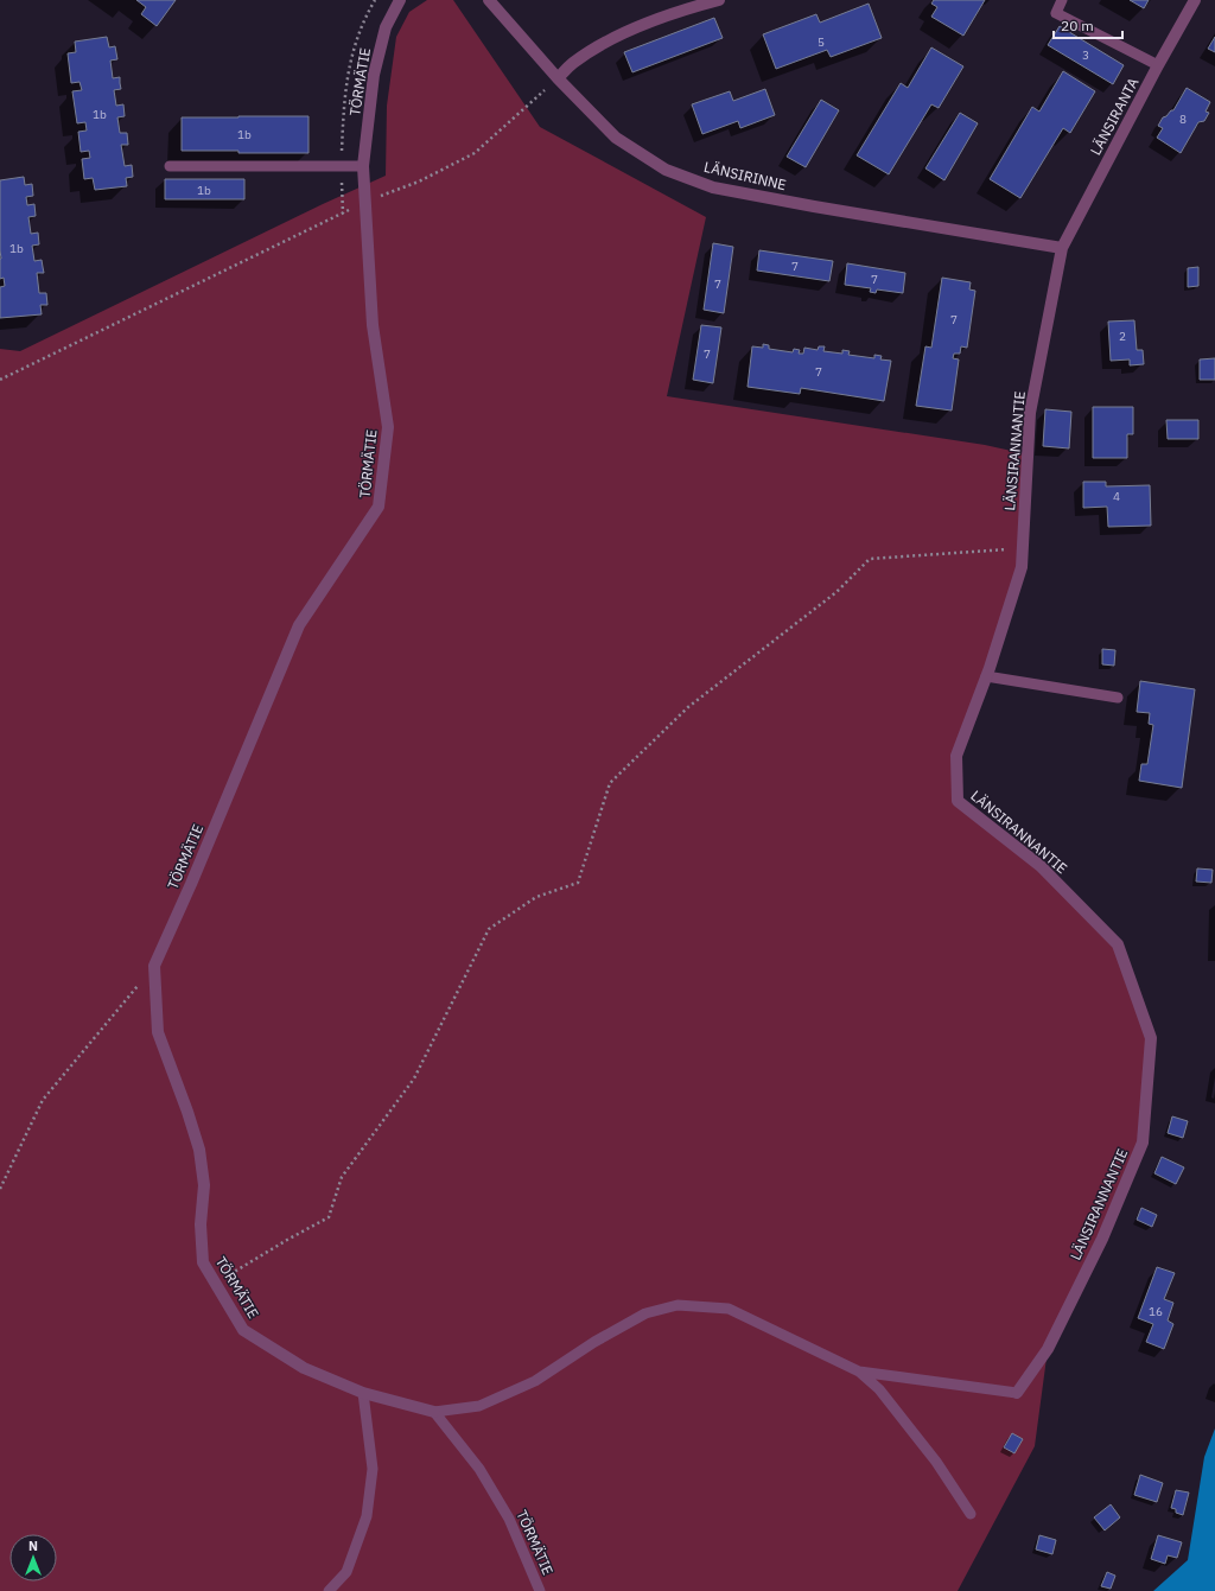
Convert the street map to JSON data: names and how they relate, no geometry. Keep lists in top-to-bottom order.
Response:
{
  "streets": {
    "street": [
      "TÖRMÄTIE",
      "LÄNSIRANTA",
      "LÄNSIRINNE",
      "LÄNSIRANNANTIE"
    ]
  },
  "crossings": [
    ["LÄNSIRANTA", "LÄNSIRINNE"],
    ["LÄNSIRANTA", "LÄNSIRANNANTIE"],
    ["LÄNSIRINNE", "LÄNSIRANNANTIE"]
  ],
  "house_numbers": [
    "5",
    "3",
    "1b",
    "8",
    "1b",
    "1b",
    "1b",
    "7",
    "7",
    "7",
    "7",
    "2",
    "7",
    "7",
    "4",
    "16"
  ],
  "scale_bar": "20 m",
  "north": "top"
}
